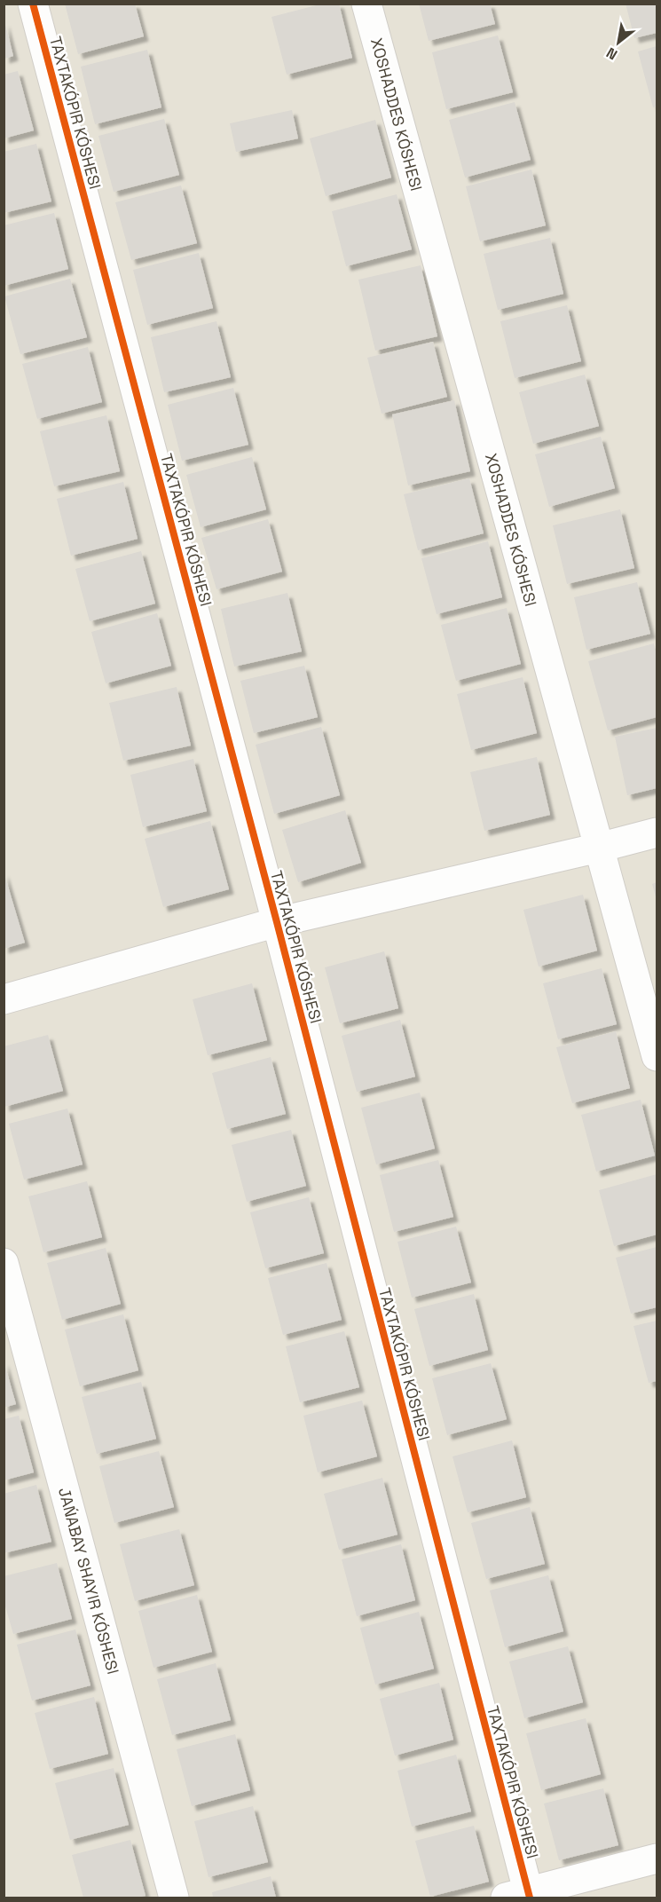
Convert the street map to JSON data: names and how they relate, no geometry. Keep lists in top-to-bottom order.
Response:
{
  "streets": {
    "street": ["TAXTAKÓPIR KÓSHESI", "XOSHADDES KÓSHESI"]
  },
  "north": "bottom left"
}
